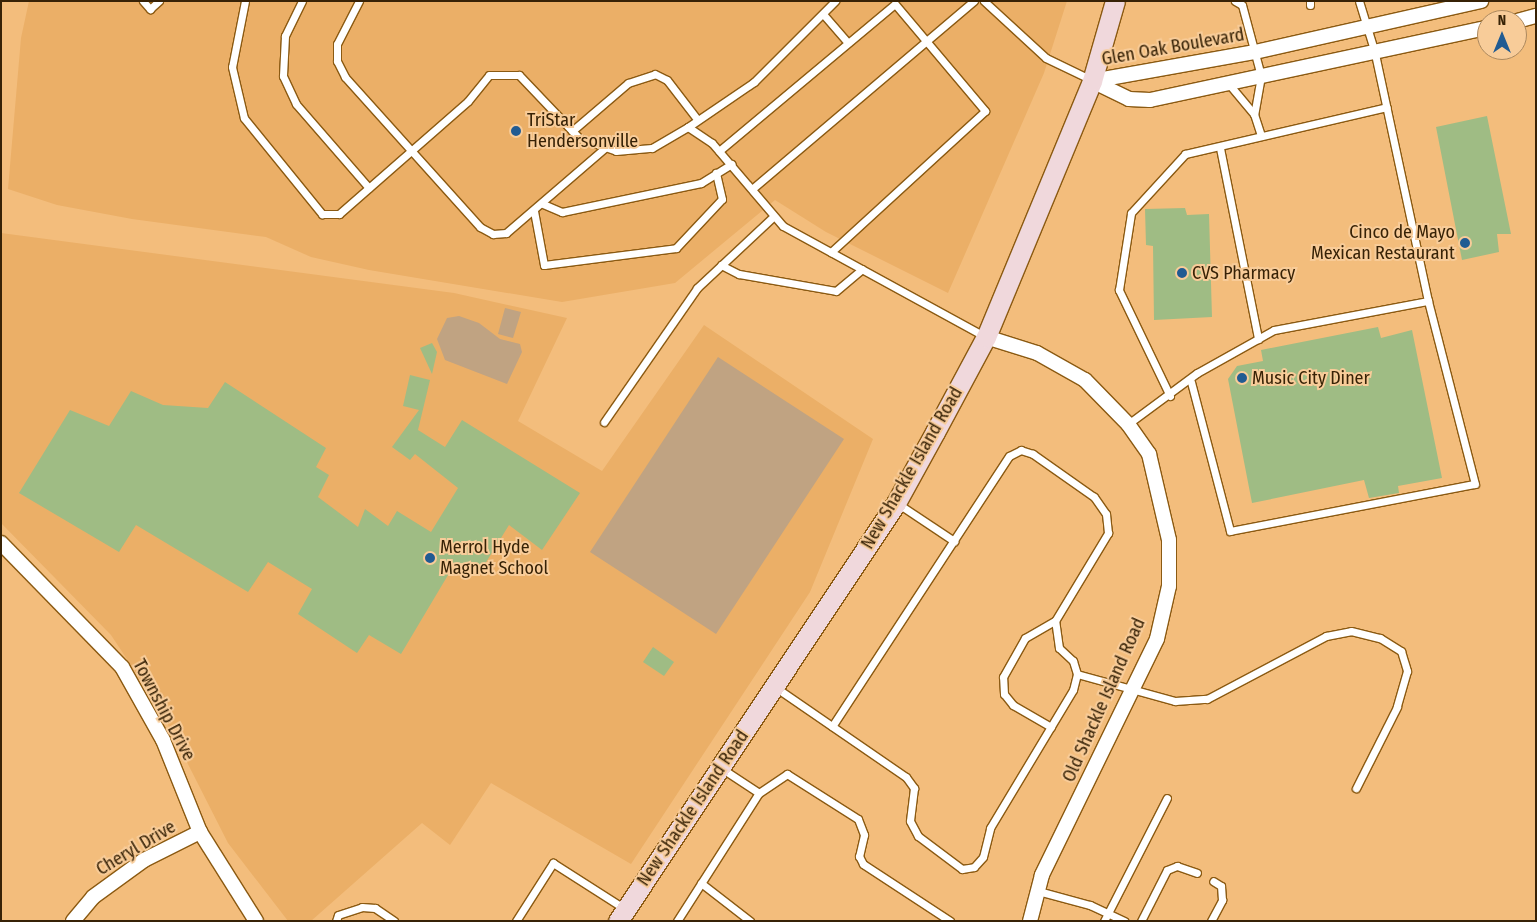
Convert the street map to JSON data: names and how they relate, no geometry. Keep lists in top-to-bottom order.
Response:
{
  "streets": {
    "main road": ["New Shackle Island Road"],
    "street": [
      "Glen Oak Boulevard",
      "Old Shackle Island Road",
      "Township Drive",
      "Cheryl Drive"
    ]
  },
  "crossings": [
    ["Glen Oak Boulevard", "New Shackle Island Road"],
    ["New Shackle Island Road", "Old Shackle Island Road"],
    ["Township Drive", "Cheryl Drive"]
  ],
  "places": [
    "TriStar Hendersonville",
    "Cinco de Mayo Mexican Restaurant",
    "CVS Pharmacy",
    "Music City Diner",
    "Merrol Hyde Magnet School"
  ],
  "north": "top"
}
